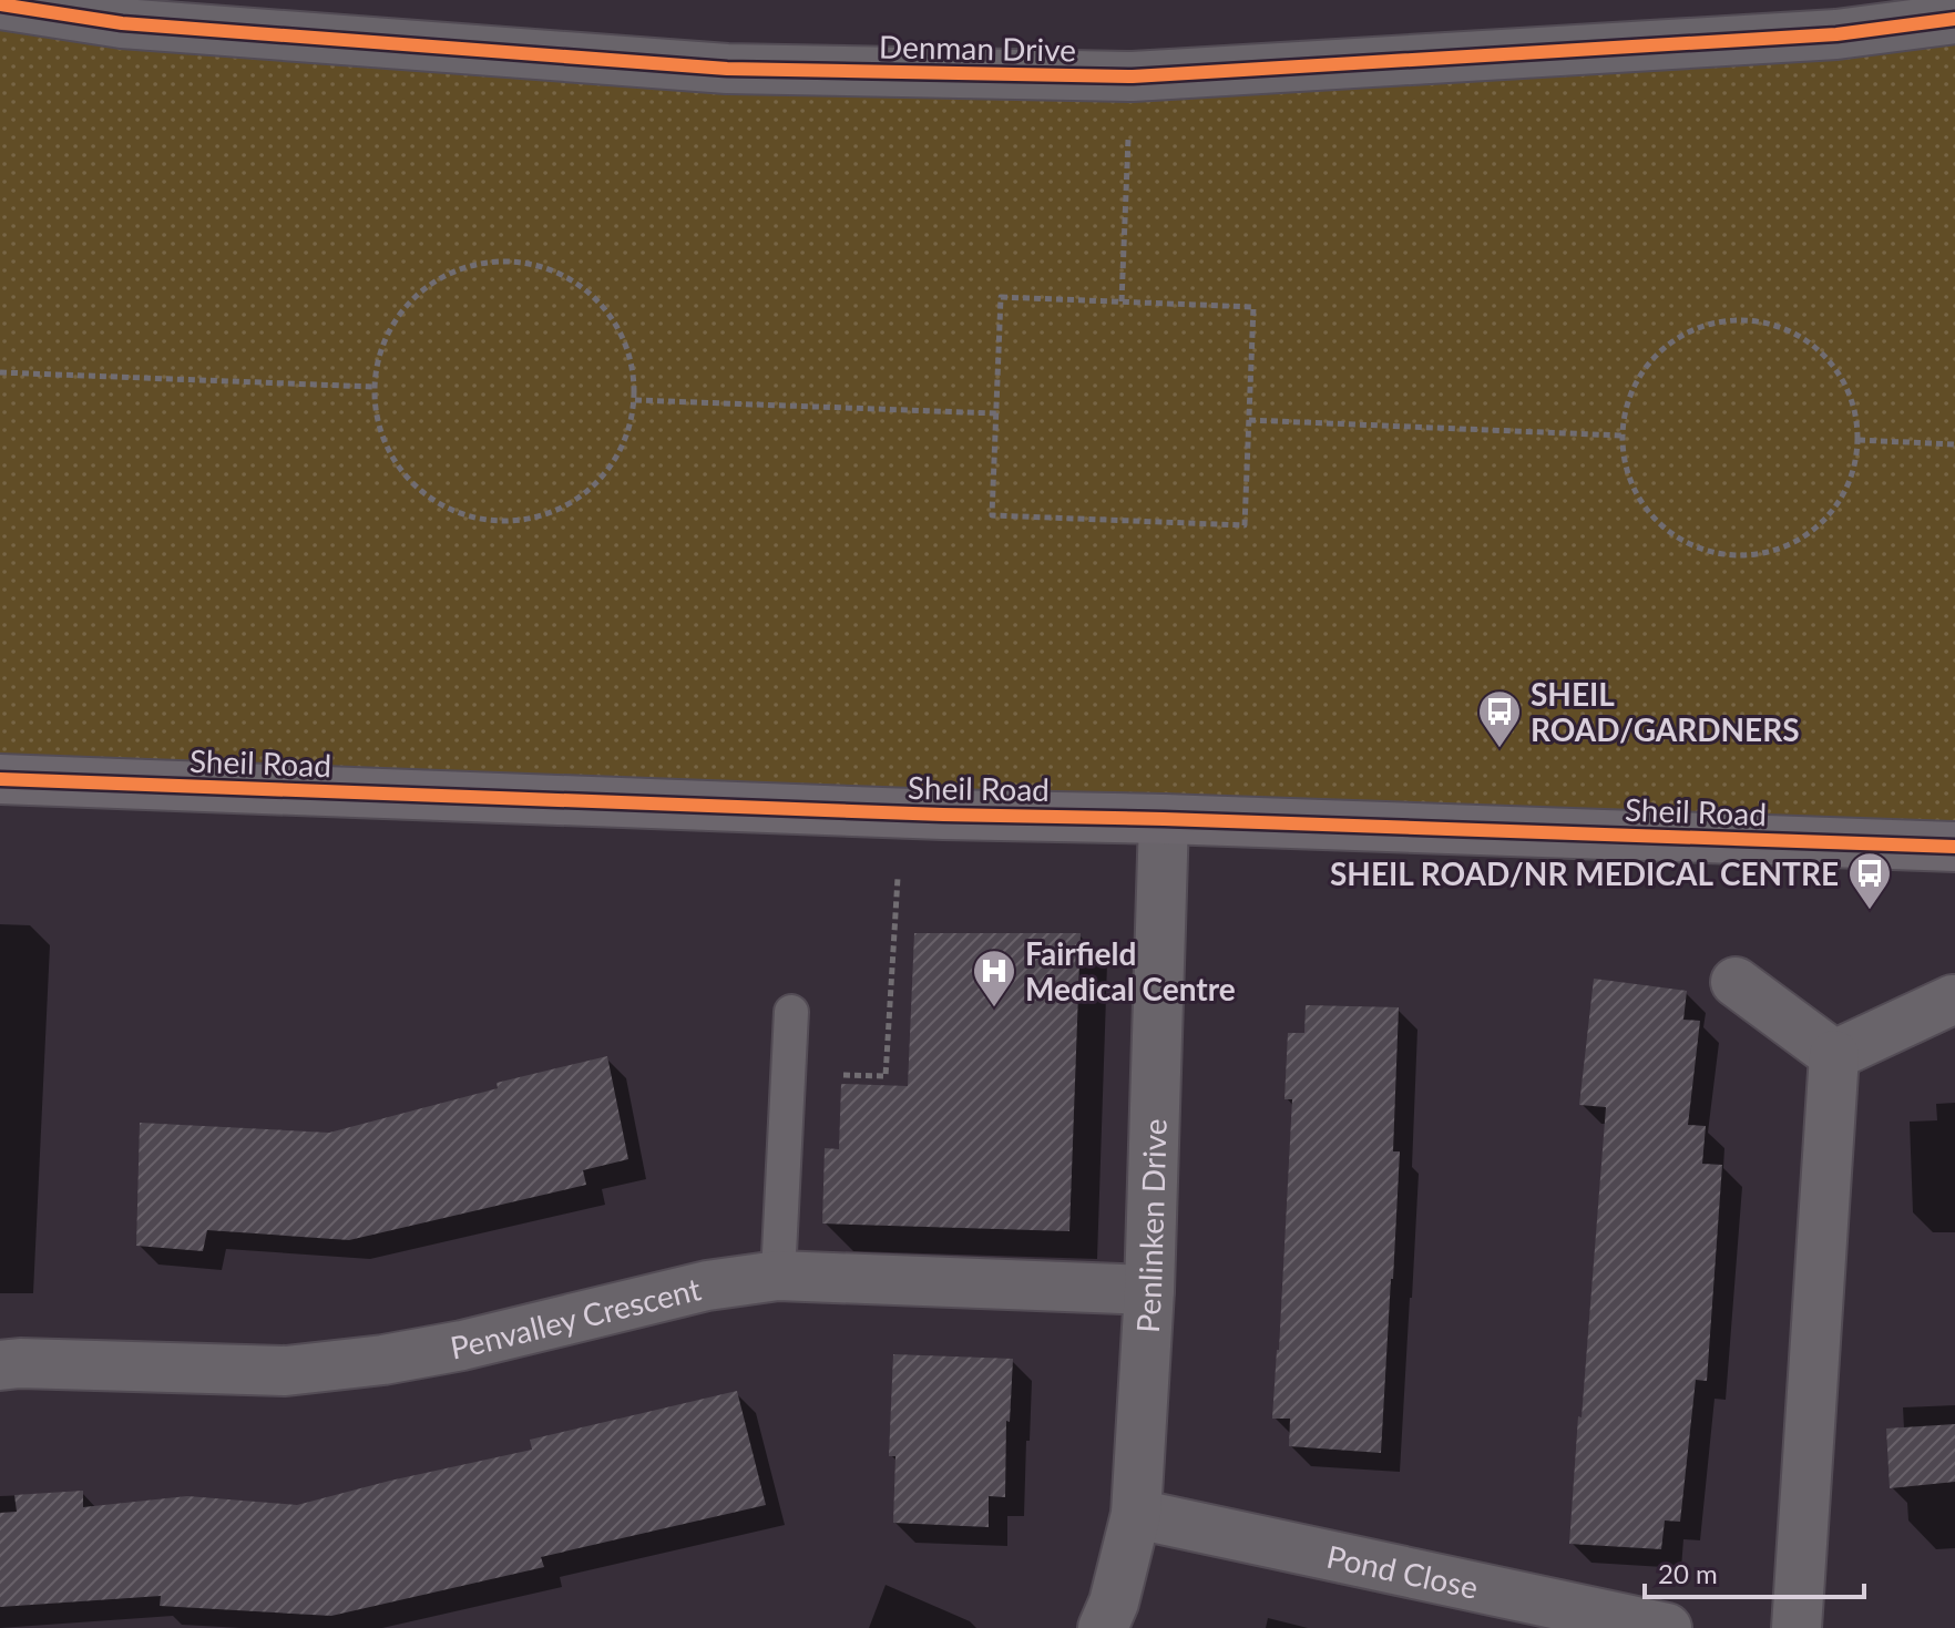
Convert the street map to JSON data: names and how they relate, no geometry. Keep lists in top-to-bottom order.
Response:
{
  "streets": {
    "main road": ["Sheil Road"],
    "street": [
      "Denman Drive",
      "Penlinken Drive",
      "Penvalley Crescent",
      "Pond Close"
    ]
  },
  "crossings": [
    ["Sheil Road", "Penlinken Drive"],
    ["Penlinken Drive", "Penvalley Crescent"],
    ["Penlinken Drive", "Pond Close"]
  ],
  "places": {
    "bus stop": ["SHEIL ROAD/GARDNERS", "SHEIL ROAD/NR MEDICAL CENTRE"],
    "hospital": ["Fairfield Medical Centre"]
  },
  "scale_bar": "20 m"
}
